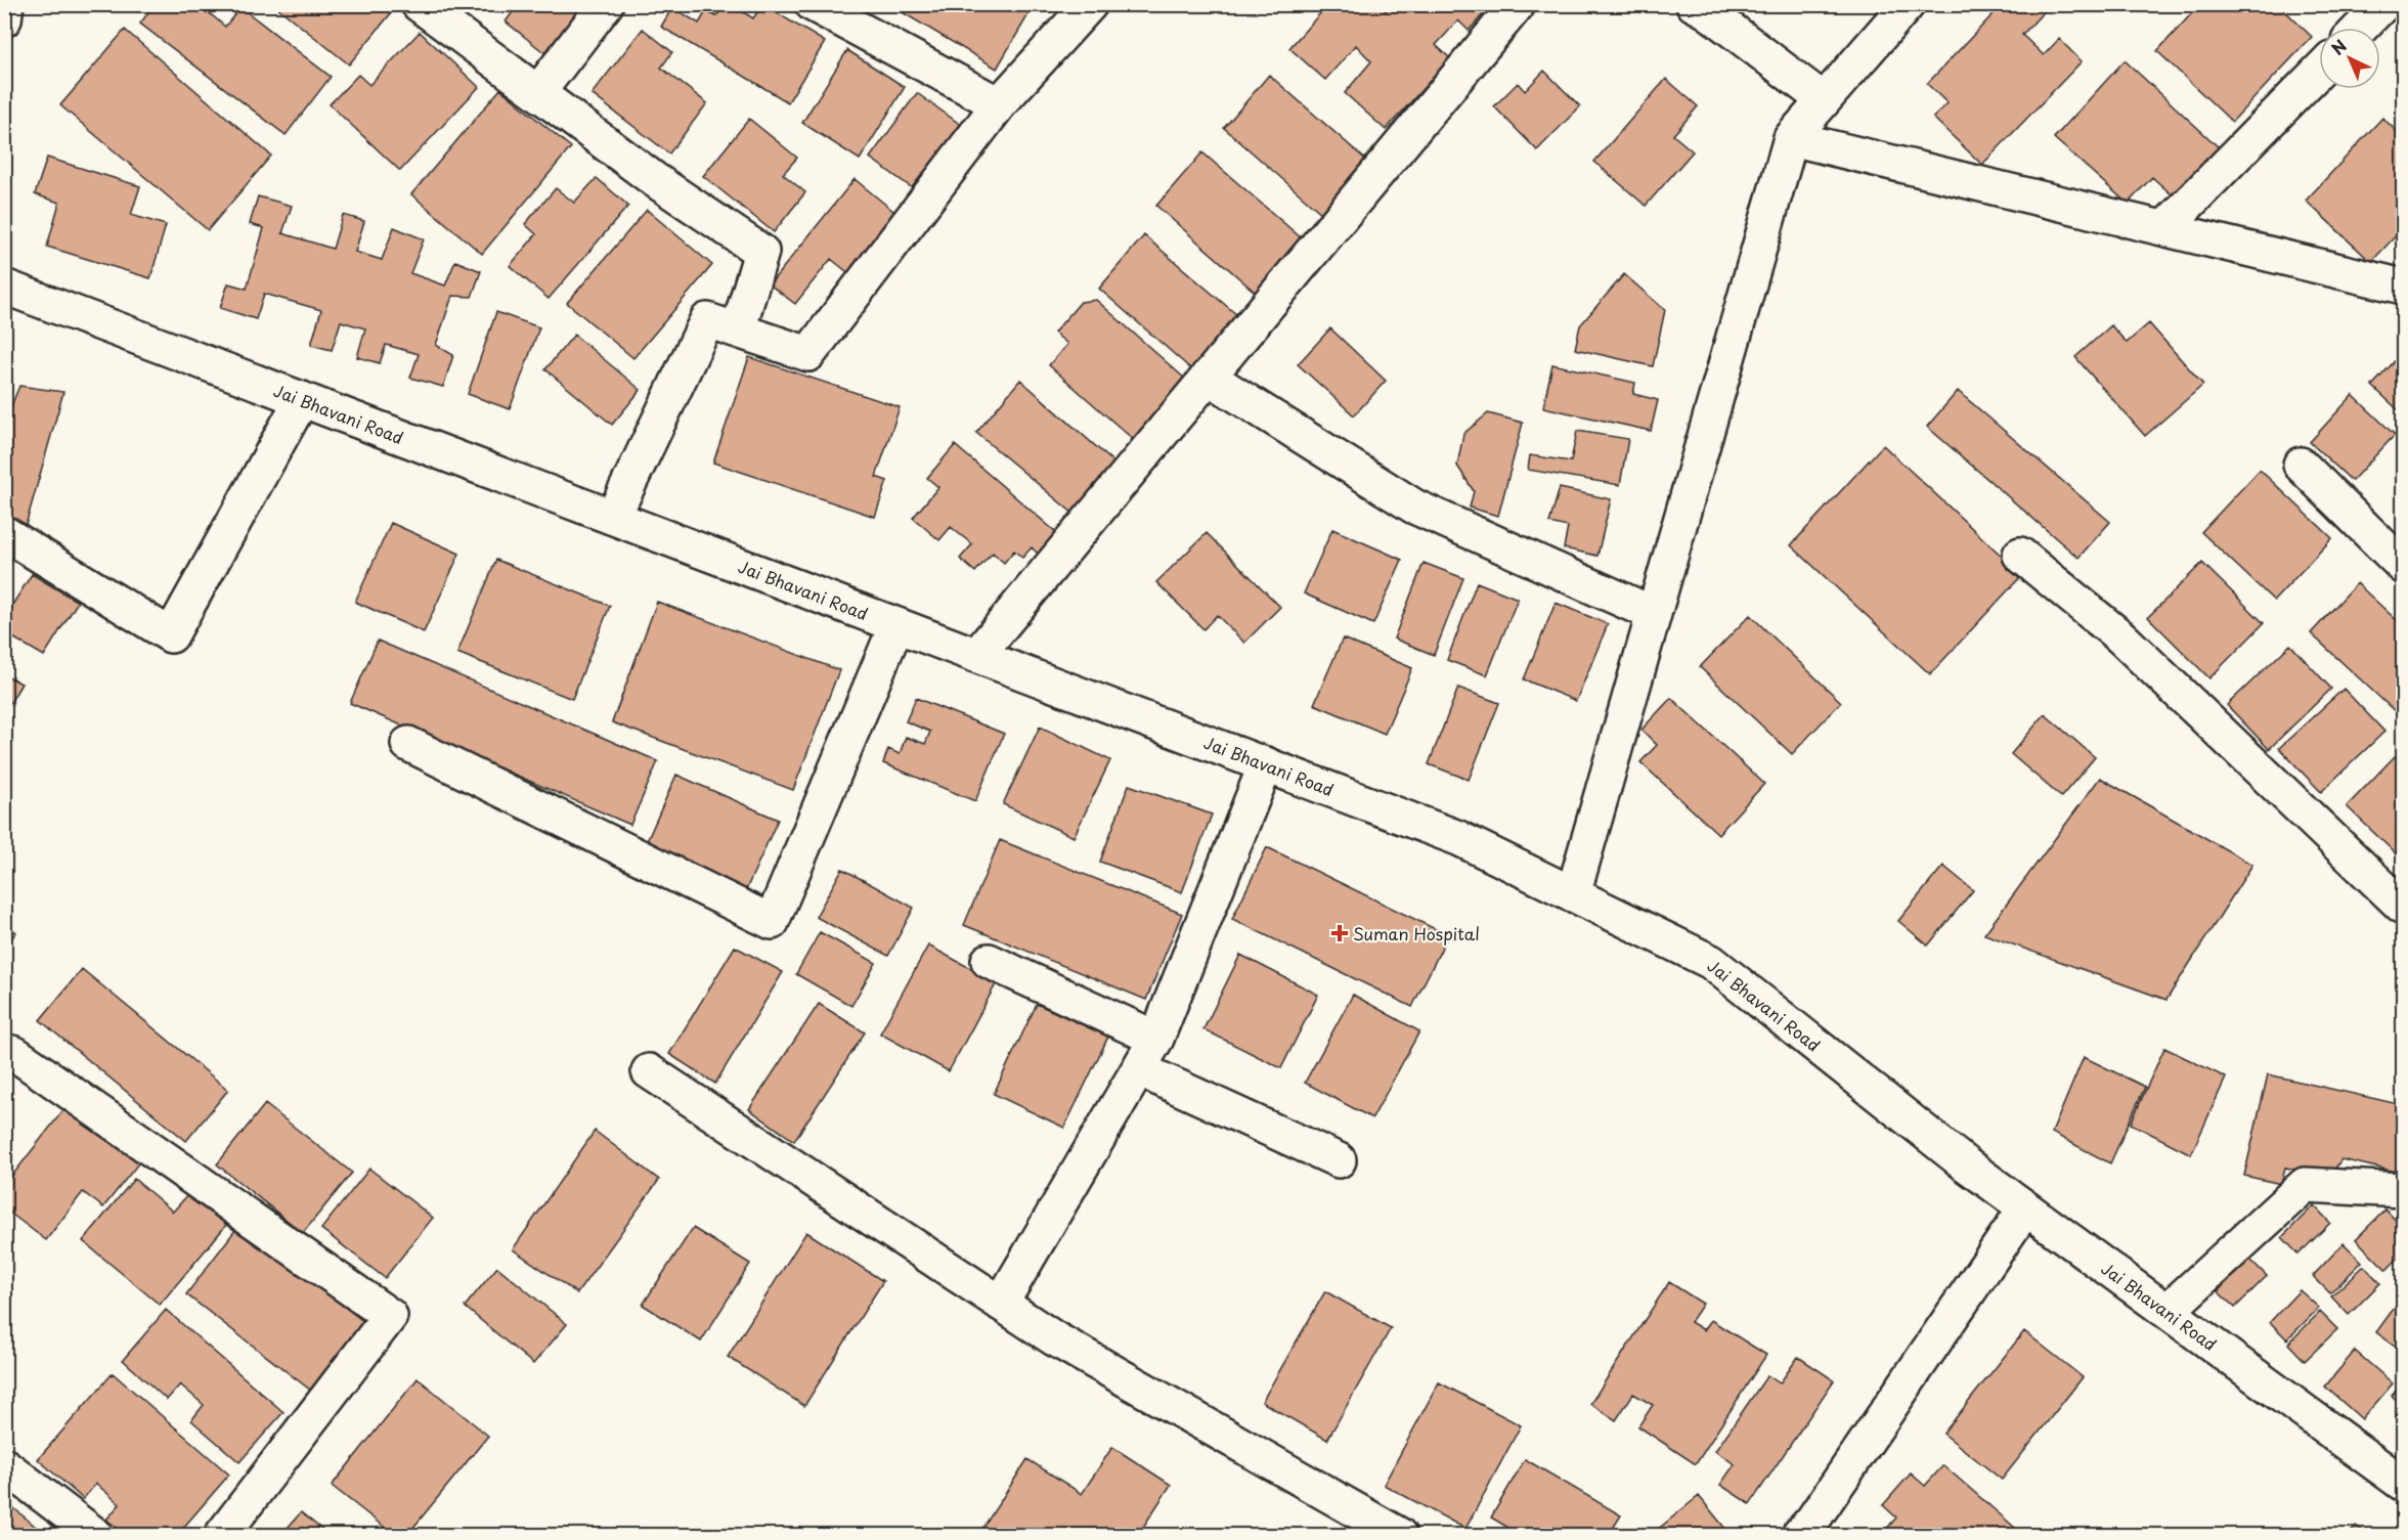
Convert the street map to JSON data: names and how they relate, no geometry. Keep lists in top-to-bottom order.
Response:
{
  "streets": {
    "street": ["Jai Bhavani Road"]
  },
  "places": {
    "health": ["Suman Hospital"]
  },
  "north": "top left"
}
